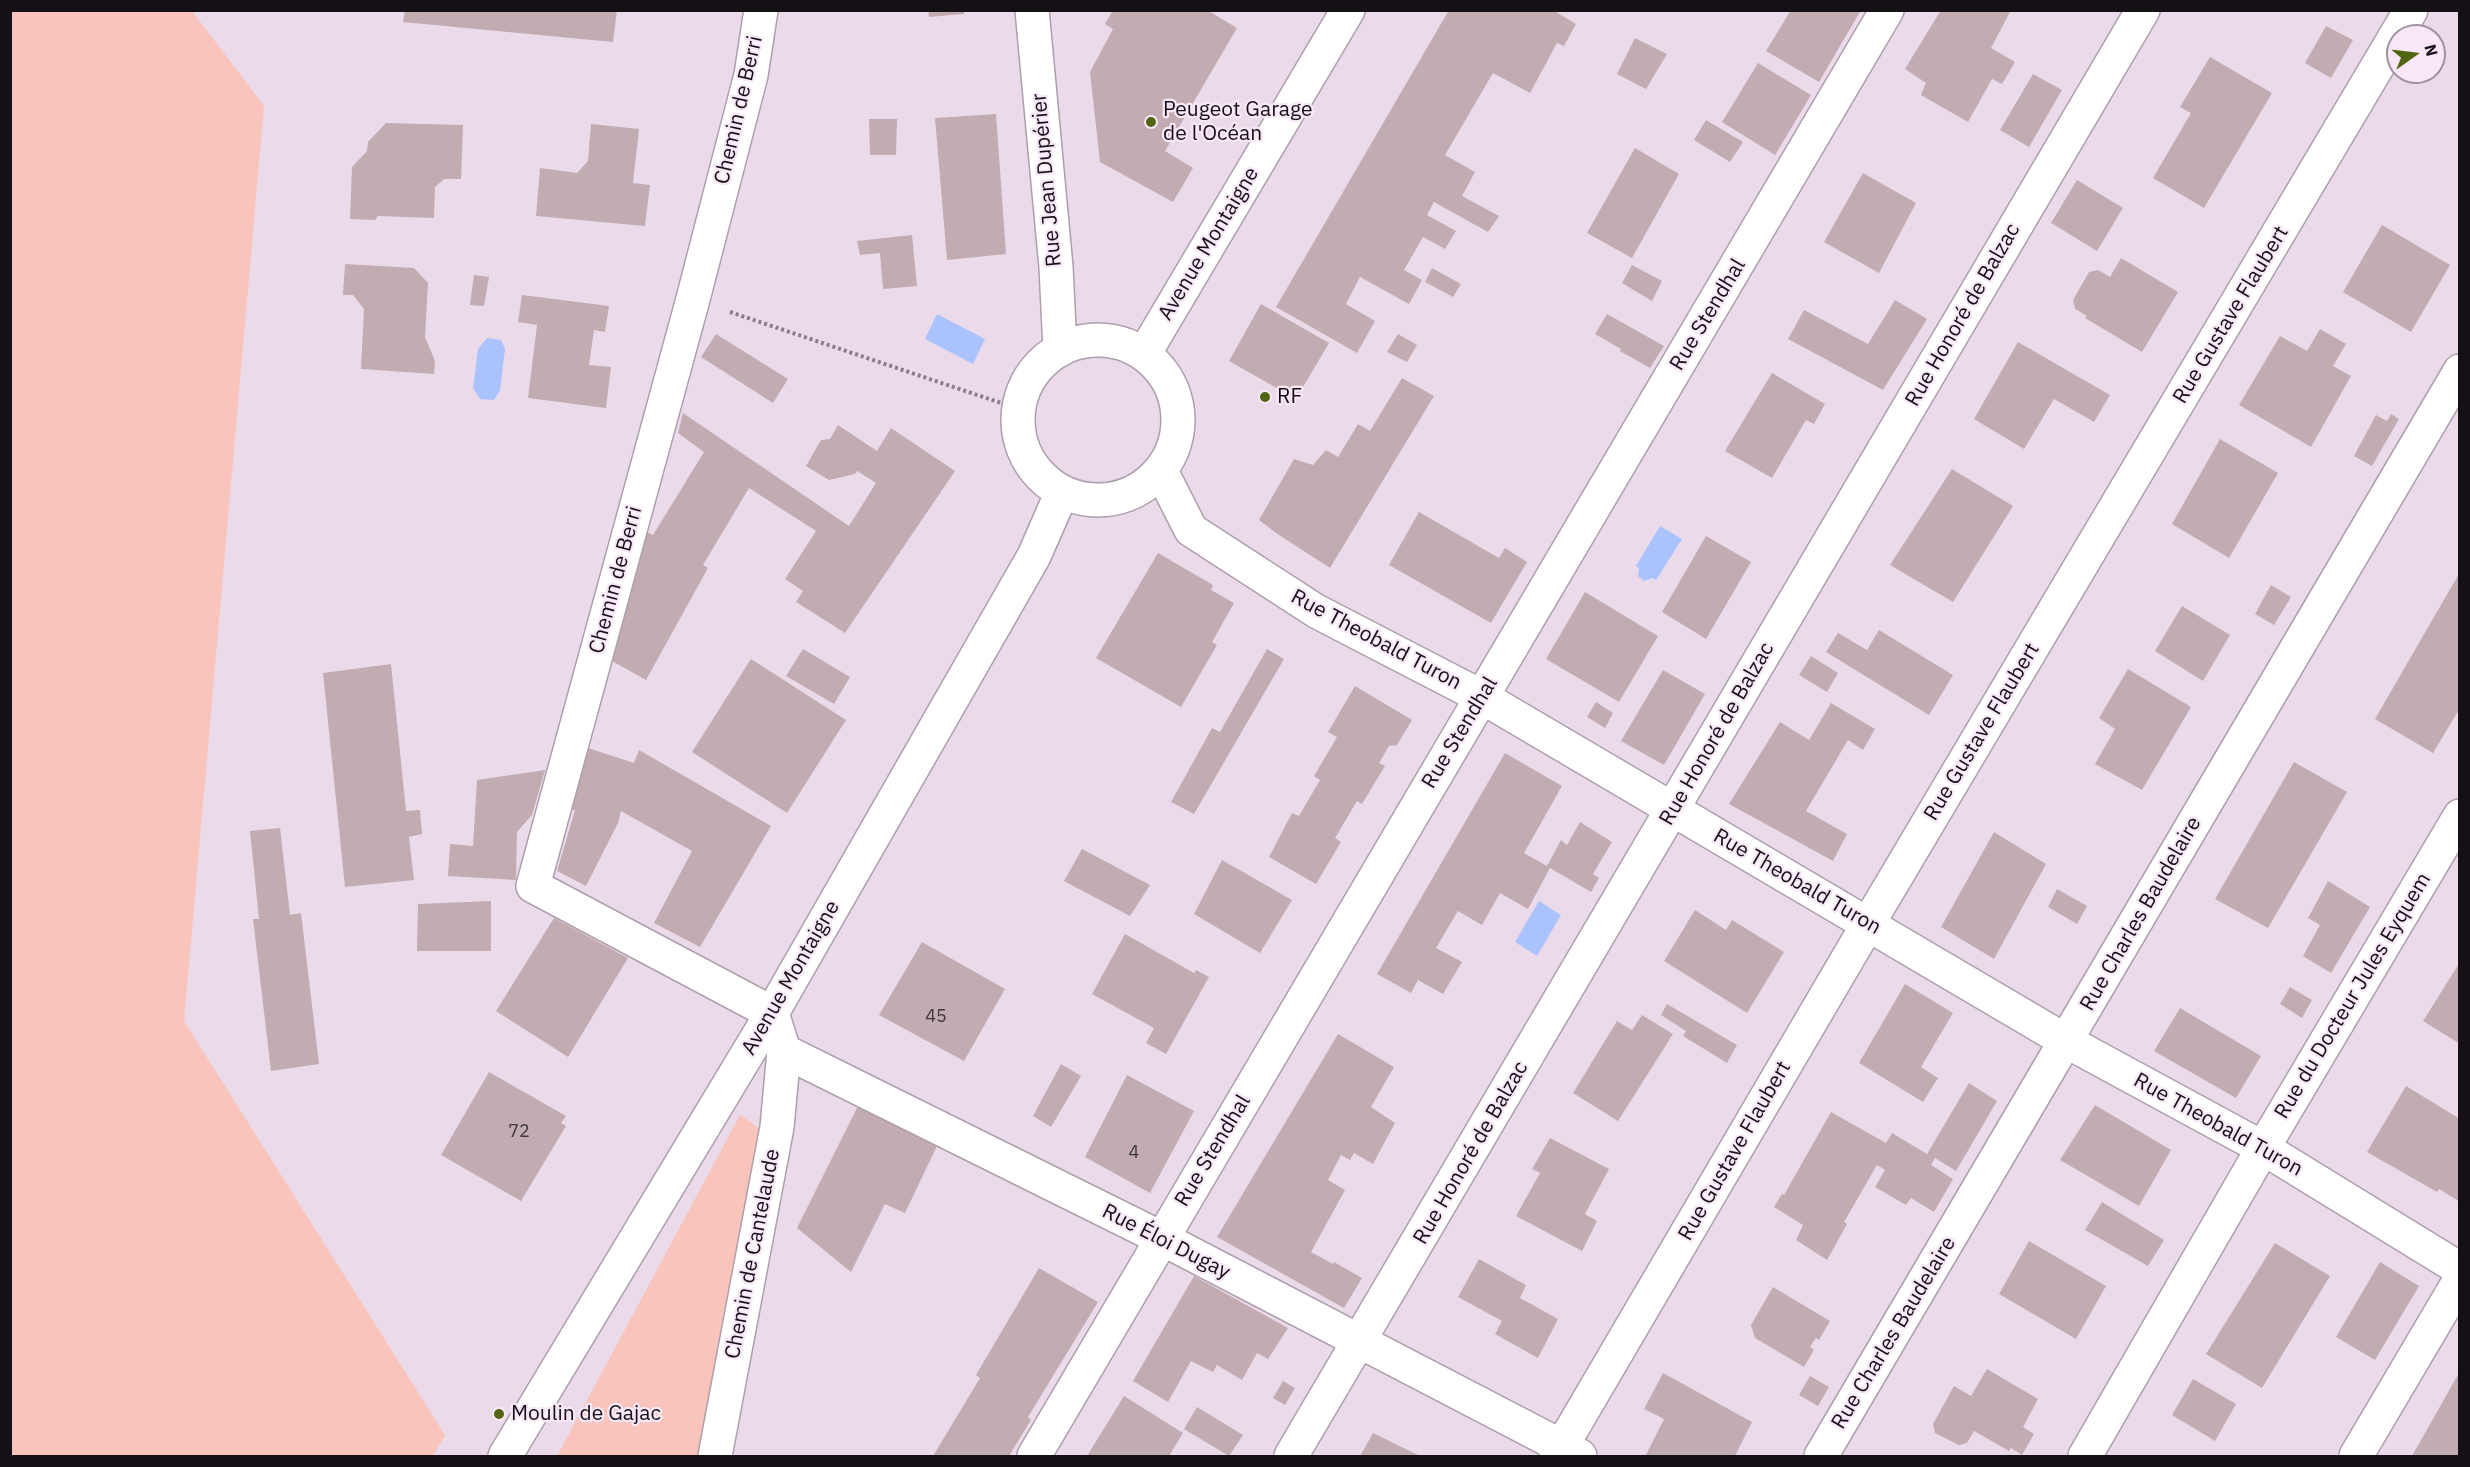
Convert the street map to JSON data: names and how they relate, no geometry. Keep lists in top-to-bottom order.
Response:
{
  "streets": {
    "street": [
      "Chemin de Berri",
      "Rue Jean Dupérier",
      "Avenue Montaigne",
      "Rue Stendhal",
      "Rue Honoré de Balzac",
      "Rue Gustave Flaubert",
      "Rue Theobald Turon",
      "Rue Charles Baudelaire",
      "Rue du Docteur Jules Eyquem",
      "Rue Éloi Dugay",
      "Chemin de Cantelaude"
    ]
  },
  "crossings": [
    ["Chemin de Berri", "Avenue Montaigne"],
    ["Rue Jean Dupérier", "Avenue Montaigne"],
    ["Rue Jean Dupérier", "Rue Theobald Turon"],
    ["Avenue Montaigne", "Rue Theobald Turon"],
    ["Rue Stendhal", "Rue Theobald Turon"],
    ["Rue Stendhal", "Rue Éloi Dugay"],
    ["Rue Honoré de Balzac", "Rue Theobald Turon"],
    ["Rue Honoré de Balzac", "Rue Éloi Dugay"],
    ["Rue Gustave Flaubert", "Rue Theobald Turon"],
    ["Rue Gustave Flaubert", "Rue Éloi Dugay"],
    ["Rue Theobald Turon", "Rue Charles Baudelaire"],
    ["Rue Theobald Turon", "Rue du Docteur Jules Eyquem"],
    ["Rue Éloi Dugay", "Chemin de Cantelaude"]
  ],
  "places": ["Peugeot Garage de l'Océan", "RF", "Moulin de Gajac"],
  "house_numbers": ["45", "72", "4"],
  "north": "right"
}
